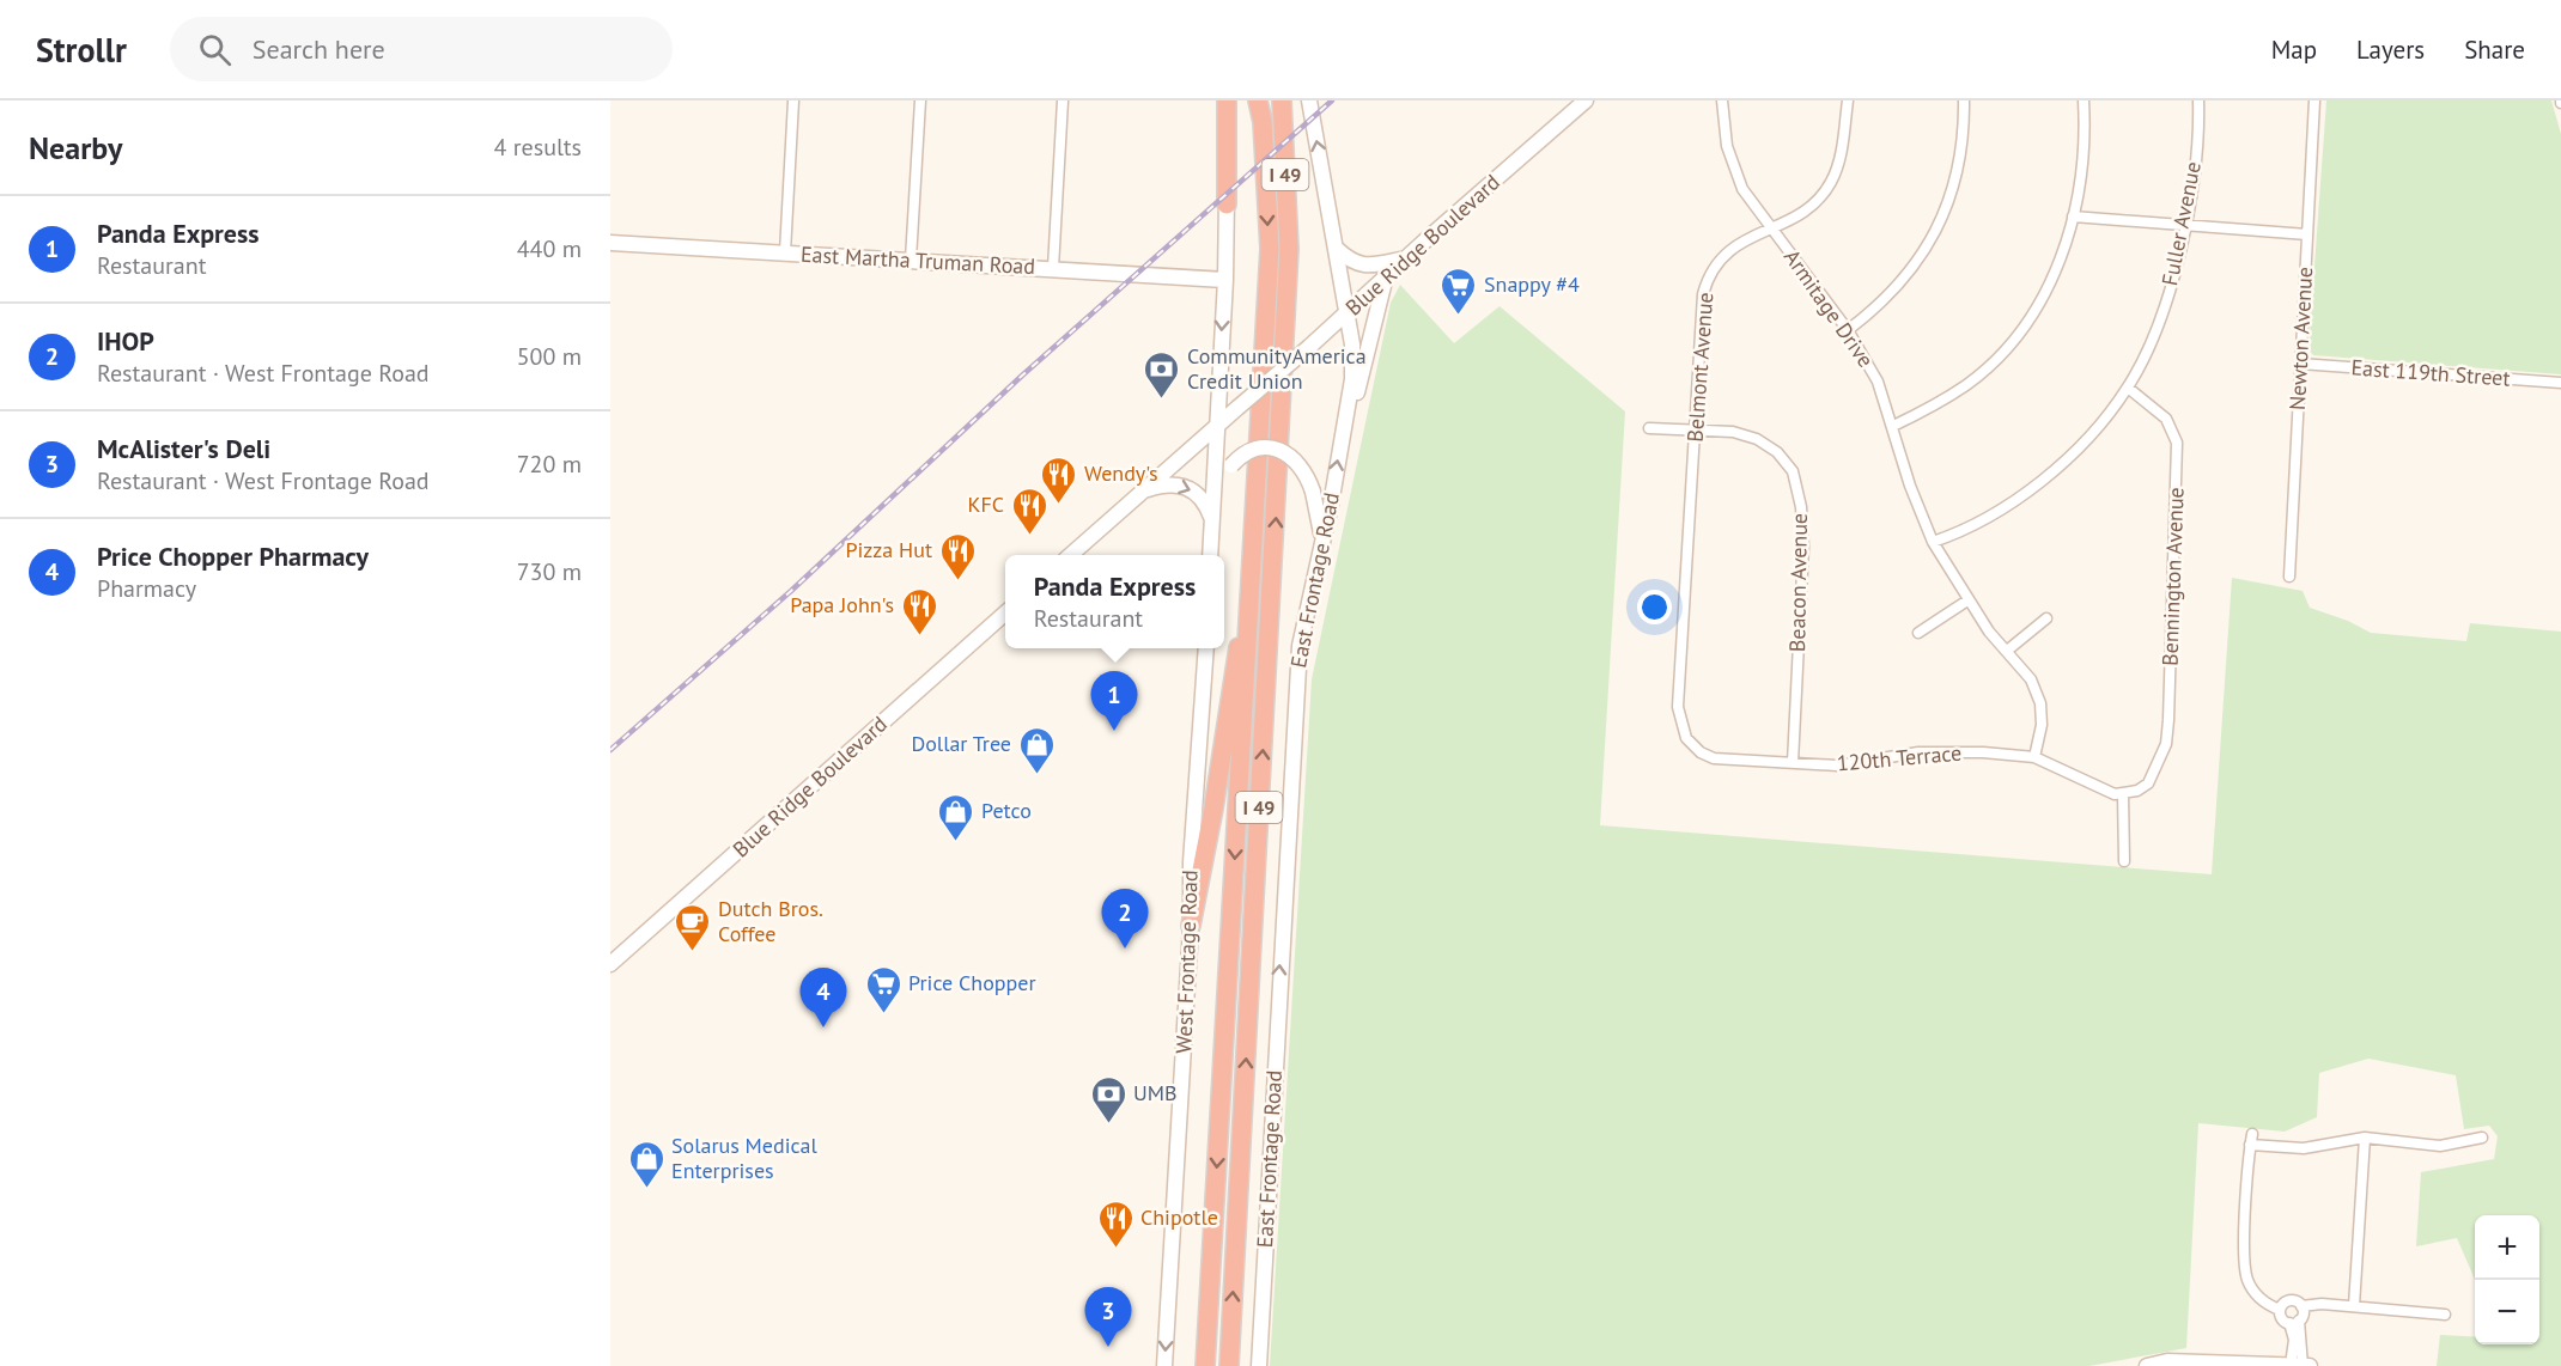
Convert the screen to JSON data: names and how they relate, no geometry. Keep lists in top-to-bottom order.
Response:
{
  "streets": {
    "highway": ["I 49"],
    "street": [
      "Fuller Avenue",
      "Blue Ridge Boulevard",
      "East Martha Truman Road",
      "Armitage Drive",
      "Newton Avenue",
      "Belmont Avenue",
      "East 119th Street",
      "Bennington Avenue",
      "East Frontage Road",
      "Beacon Avenue",
      "120th Terrace",
      "West Frontage Road"
    ]
  },
  "crossings": [
    ["Fuller Avenue", "Armitage Drive"],
    ["Fuller Avenue", "Bennington Avenue"],
    ["Blue Ridge Boulevard", "East Frontage Road"],
    ["Armitage Drive", "Belmont Avenue"],
    ["Armitage Drive", "120th Terrace"],
    ["Newton Avenue", "East 119th Street"],
    ["Belmont Avenue", "Beacon Avenue"],
    ["Belmont Avenue", "120th Terrace"],
    ["Bennington Avenue", "120th Terrace"],
    ["Beacon Avenue", "120th Terrace"]
  ],
  "one_way": ["East Frontage Road", "West Frontage Road"],
  "places": {
    "supermarket": ["Snappy #4", "Price Chopper"],
    "bank": ["CommunityAmerica Credit Union", "UMB"],
    "restaurant": [
      "Wendy's",
      "KFC",
      "Pizza Hut",
      "Papa John's",
      "Chipotle"
    ],
    "shop": ["Dollar Tree", "Petco", "Solarus Medical Enterprises"],
    "cafe": ["Dutch Bros. Coffee"]
  },
  "page": {
    "header": "Strollr",
    "search": "Search here",
    "nav": ["Map", "Layers", "Share"],
    "heading": ["Nearby", "4 results"],
    "list": [
      {
        "mark": "1",
        "name": "Panda Express",
        "note": "Restaurant",
        "value": "440 m"
      },
      {
        "mark": "2",
        "name": "IHOP",
        "note": "Restaurant · West Frontage Road",
        "value": "500 m"
      },
      {
        "mark": "3",
        "name": "McAlister's Deli",
        "note": "Restaurant · West Frontage Road",
        "value": "720 m"
      },
      {
        "mark": "4",
        "name": "Price Chopper Pharmacy",
        "note": "Pharmacy",
        "value": "730 m"
      }
    ],
    "popup": ["Panda Express", "Restaurant"],
    "pins": [
      "1",
      "2",
      "4",
      "3"
    ],
    "map_buttons": ["+", "−"]
  }
}
